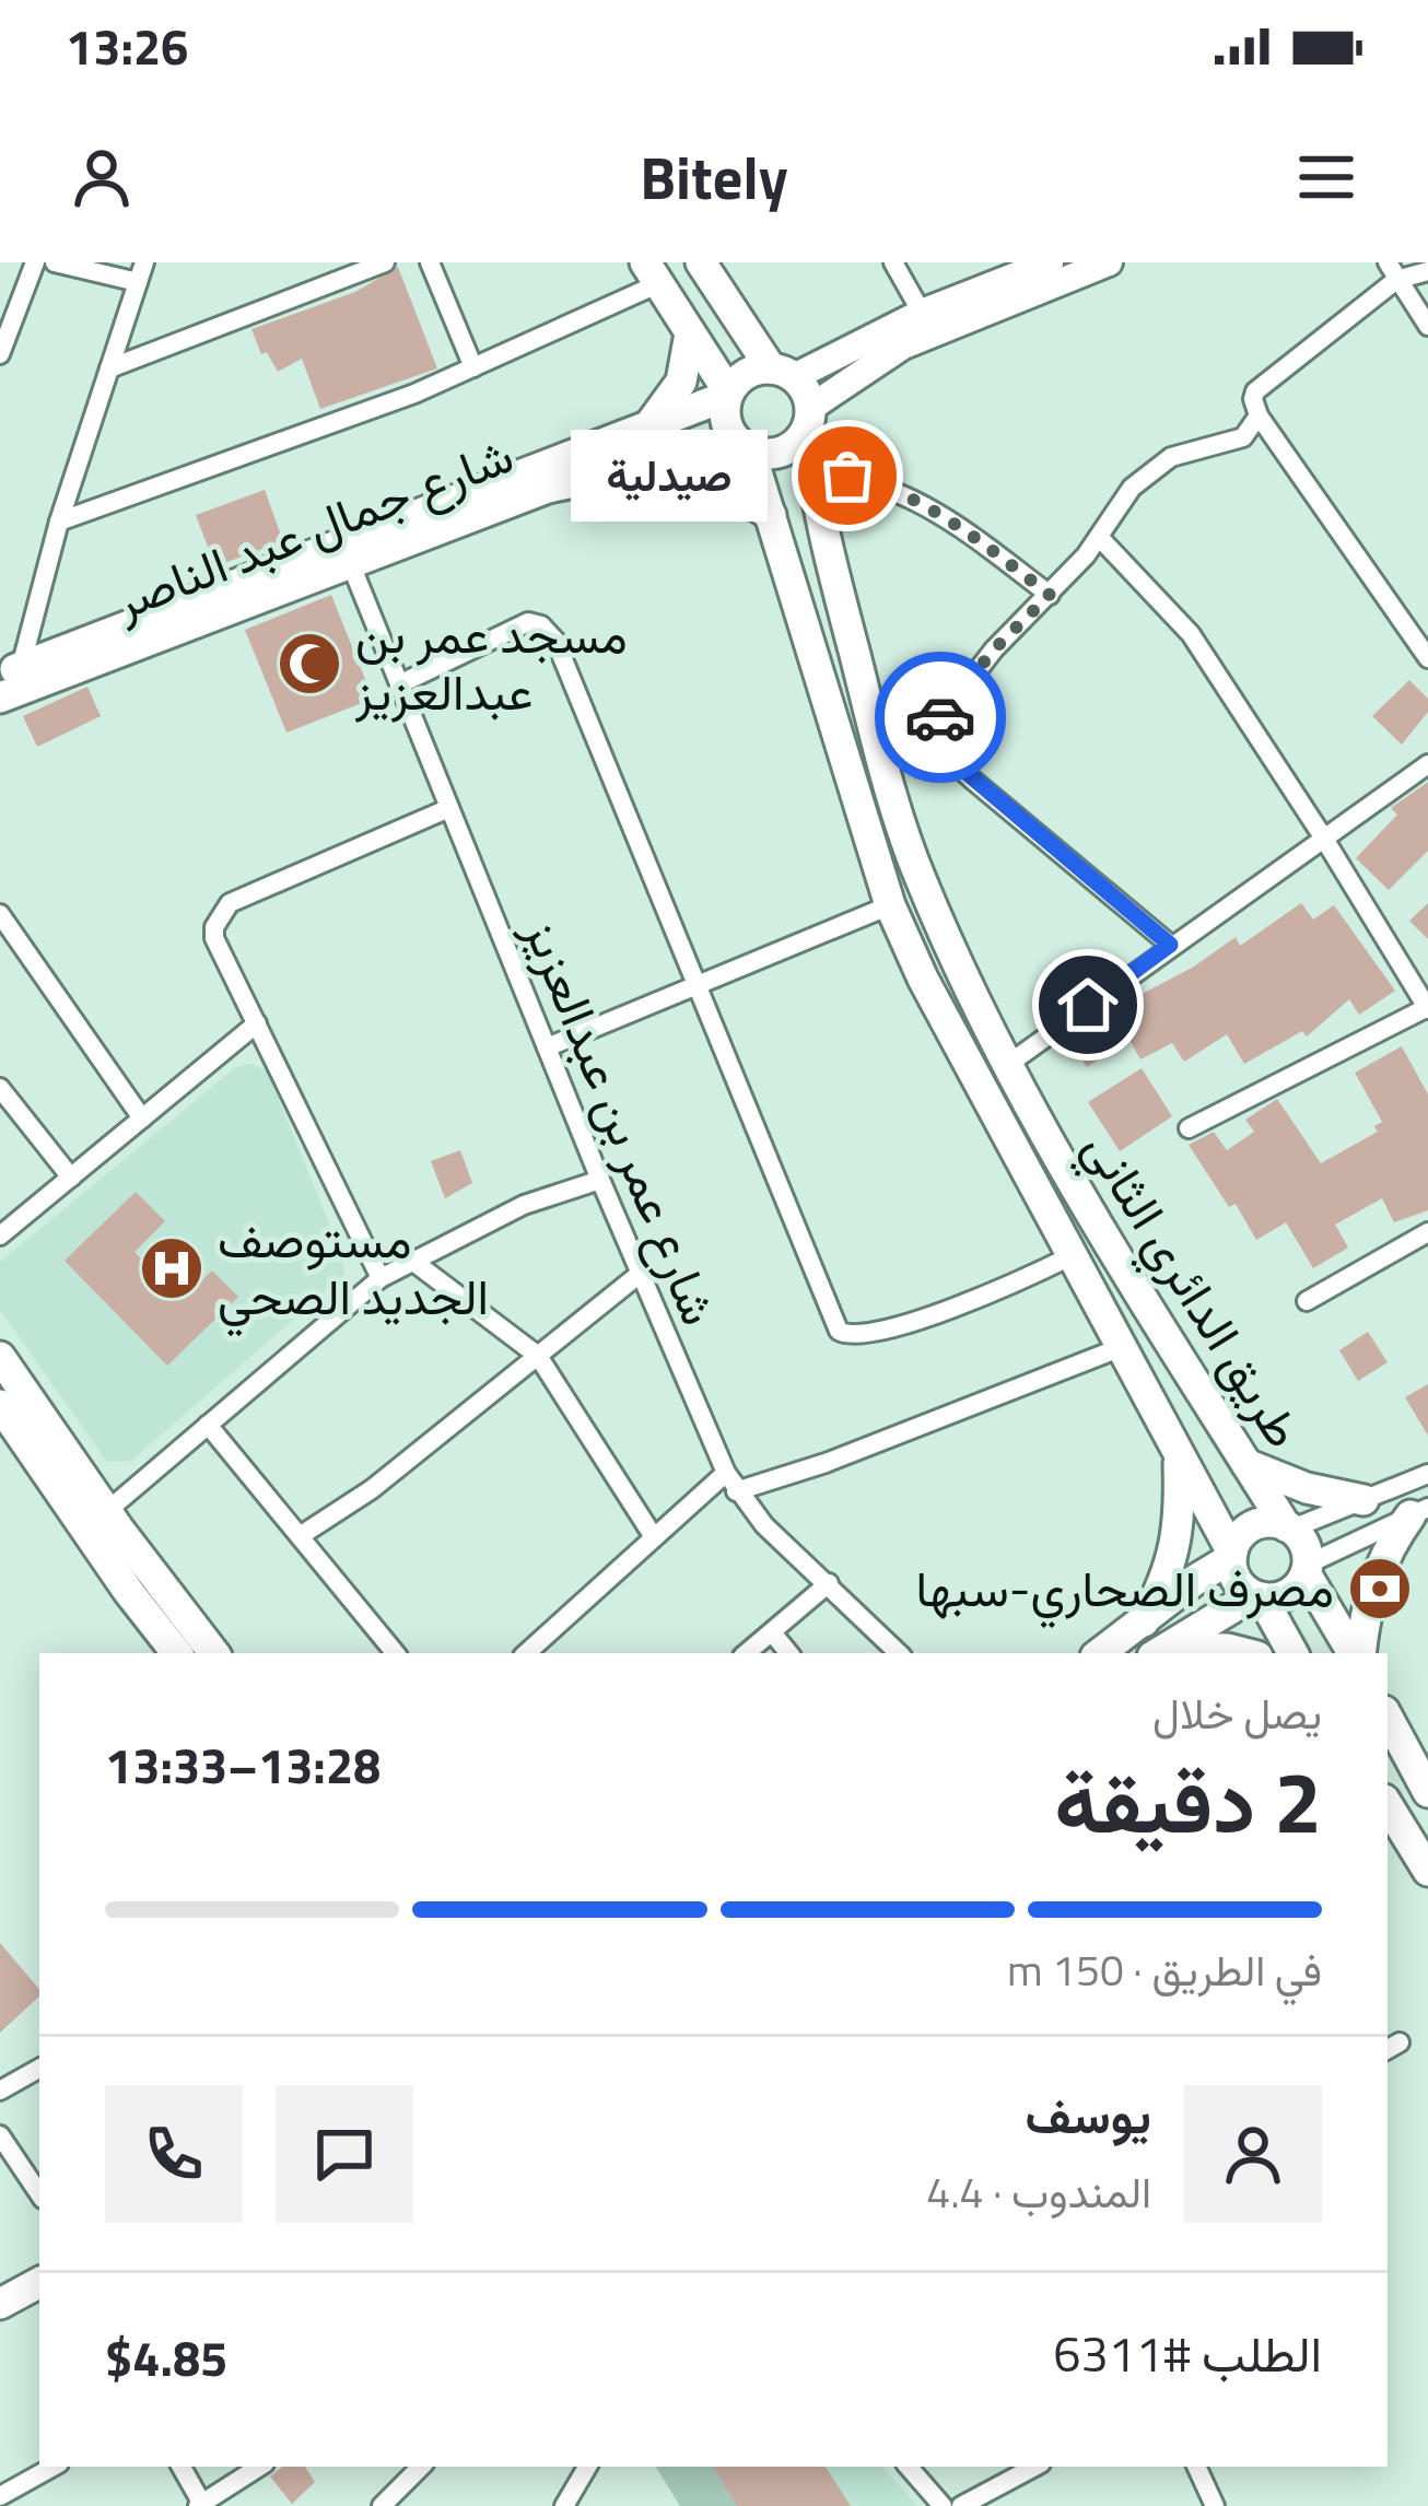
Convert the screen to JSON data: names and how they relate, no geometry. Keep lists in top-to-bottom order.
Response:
{
  "streets": {
    "main road": ["شارع جمال عبد الناصر", "طريق الدائري الثاني"],
    "street": ["شارع عمر بن عبدالعزيز"]
  },
  "crossings": [
    ["شارع جمال عبد الناصر", "شارع عمر بن عبدالعزيز"],
    ["شارع جمال عبد الناصر", "طريق الدائري الثاني"]
  ],
  "places": {
    "other": ["صيدلية"],
    "mosque": ["مسجد عمر بن عبدالعزيز"],
    "hospital": ["مستوصف الجديد الصحي"],
    "bank": ["مصرف الصحاري-سبها"]
  },
  "page": {
    "status": "13:26",
    "header": "Bitely",
    "bubble": "صيدلية",
    "heading": ["2 دقيقة", "يصل خلال", "13:28–13:33"],
    "panel": [
      "يوسف",
      "المندوب · 4.4",
      "الطلب #6311",
      "$4.85"
    ],
    "bar": "في الطريق · 150 m"
  }
}
